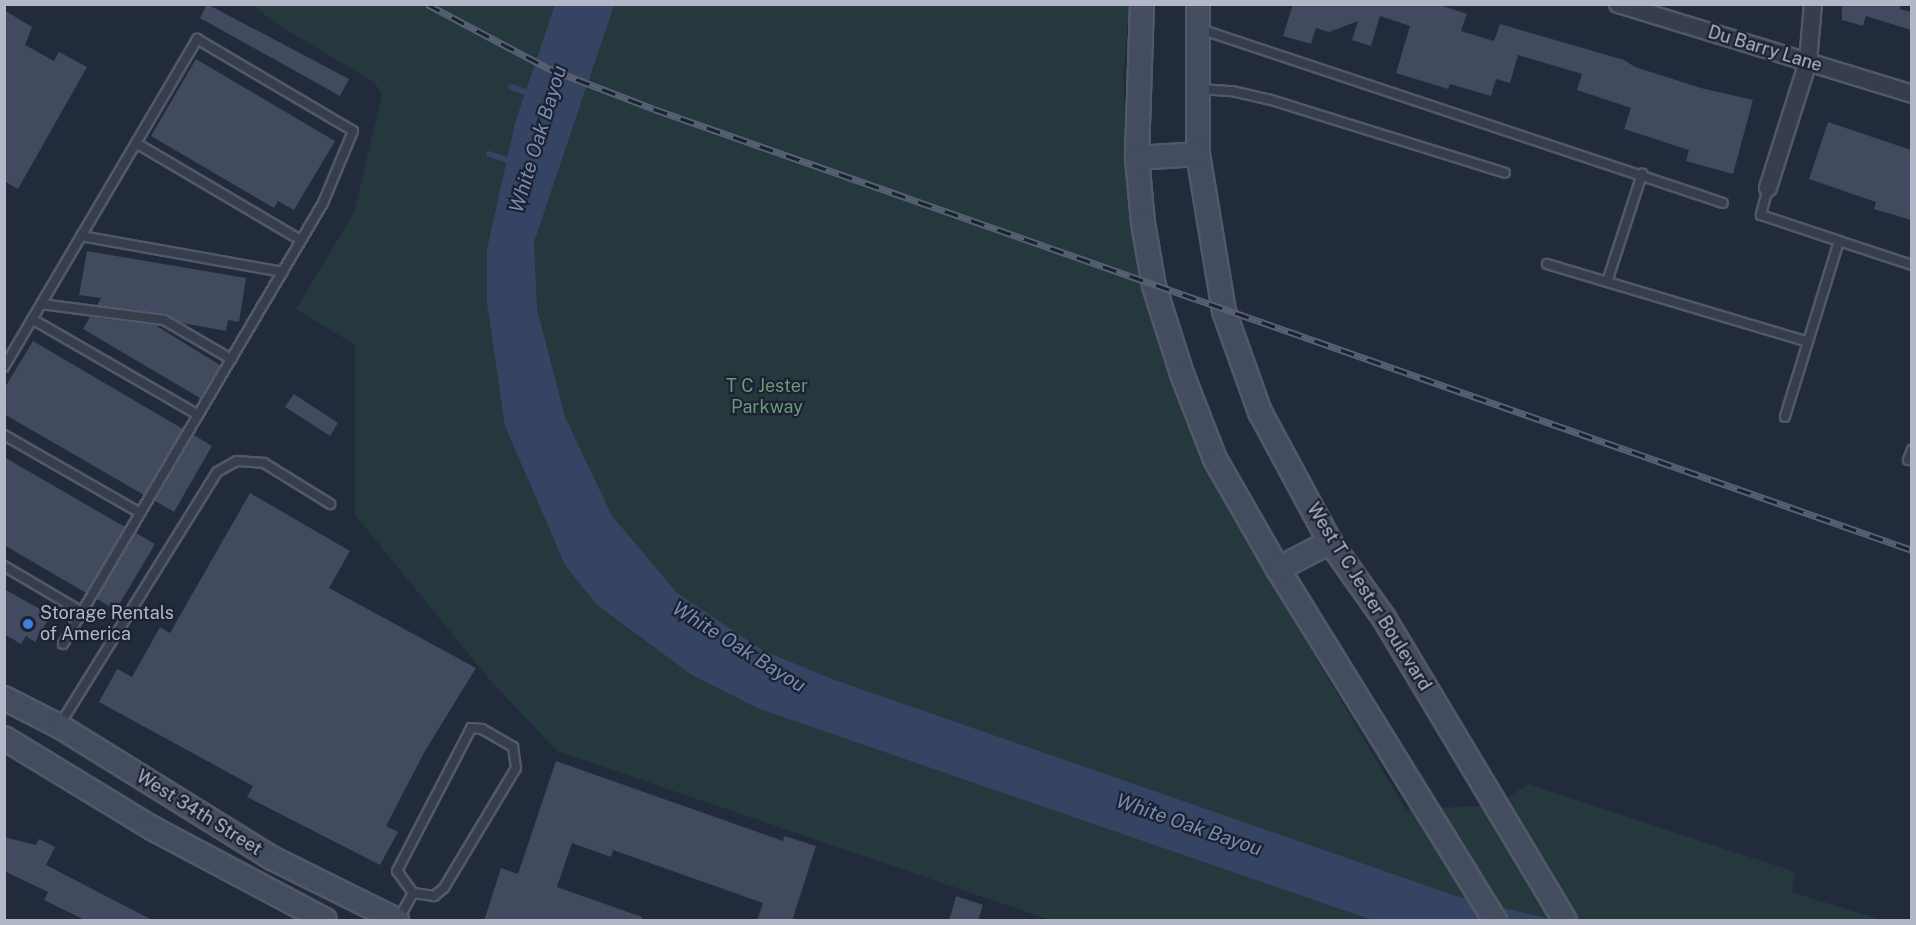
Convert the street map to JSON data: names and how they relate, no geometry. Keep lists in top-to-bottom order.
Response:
{
  "streets": {
    "main road": ["West T C Jester Boulevard", "West 34th Street"],
    "street": ["Du Barry Lane"]
  },
  "water": ["White Oak Bayou"],
  "parks": ["T C Jester Parkway"],
  "places": ["Storage Rentals of America"]
}
